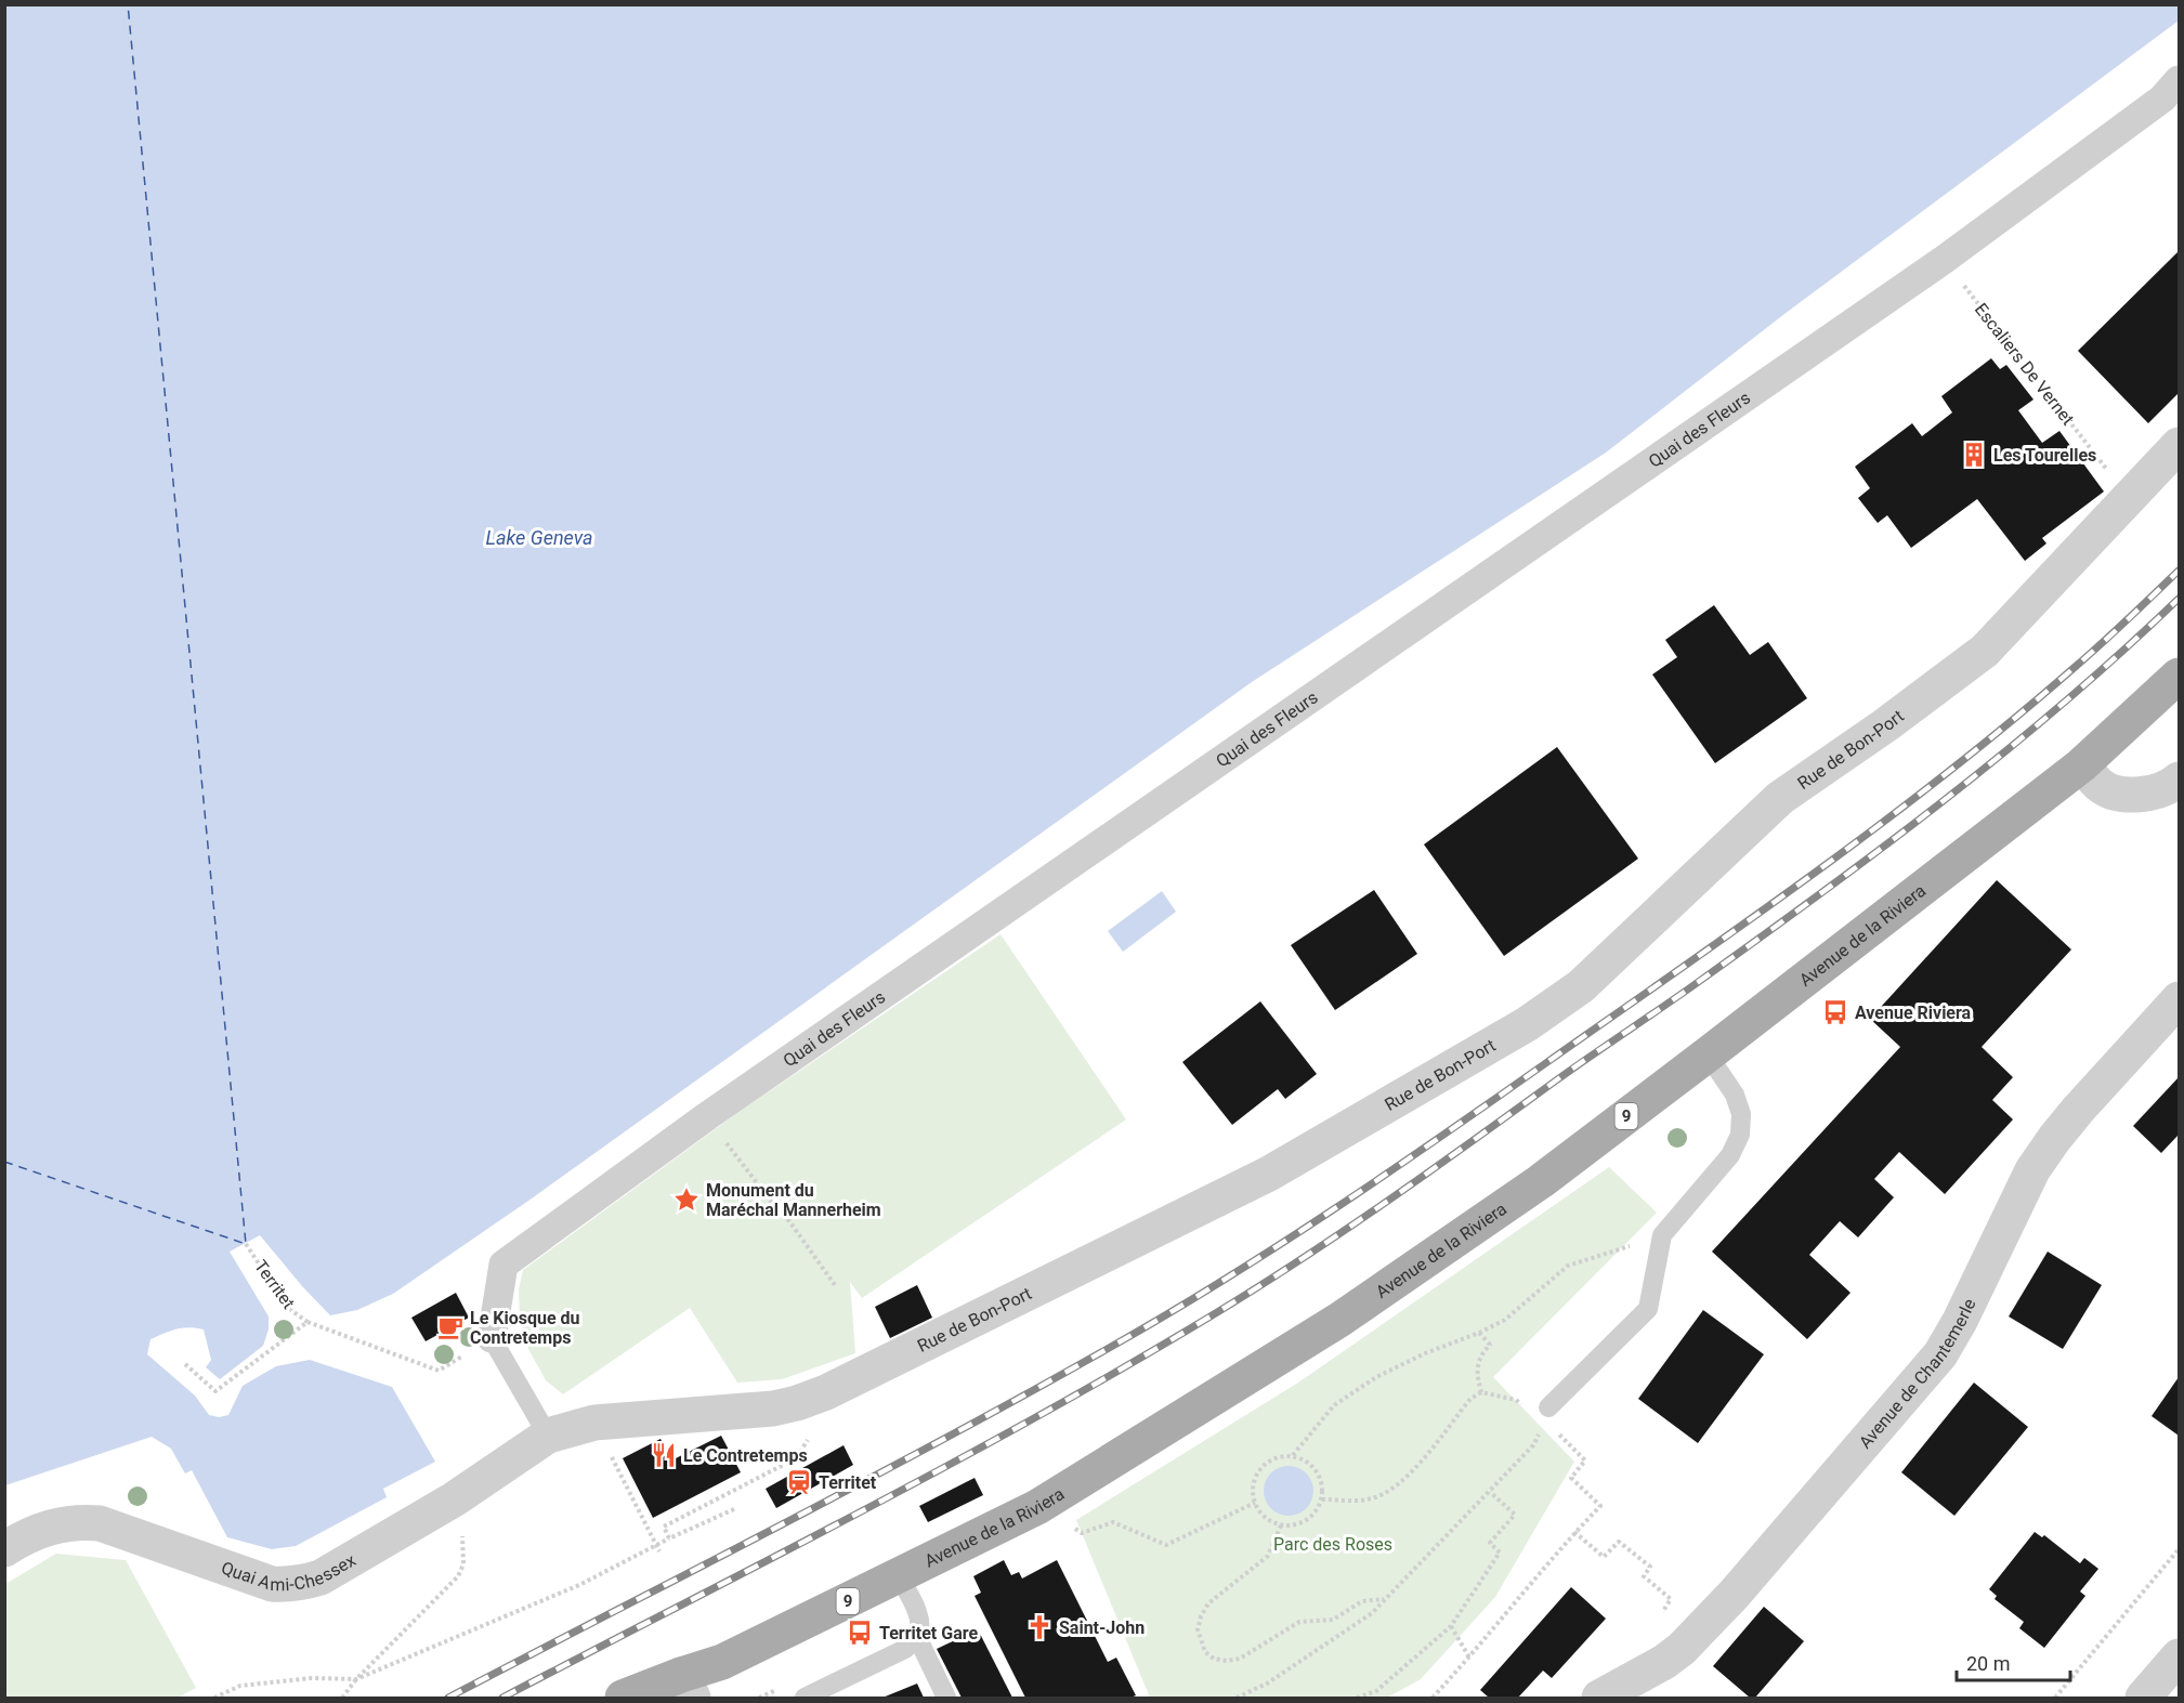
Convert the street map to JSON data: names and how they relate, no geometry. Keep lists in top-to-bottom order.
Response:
{
  "streets": {
    "main road": ["Avenue de la Riviera", "9"],
    "street": [
      "Quai des Fleurs",
      "Rue de Bon-Port",
      "Avenue de Chantemerle",
      "Quai Ami-Chessex"
    ],
    "path": ["Escaliers De Vernet", "Territet"]
  },
  "crossings": [
    ["Escaliers De Vernet", "Quai des Fleurs"],
    ["Escaliers De Vernet", "Rue de Bon-Port"],
    ["Rue de Bon-Port", "Quai Ami-Chessex"]
  ],
  "water": ["Lake Geneva"],
  "parks": ["Parc des Roses"],
  "places": {
    "building": ["Les Tourelles"],
    "bus stop": ["Avenue Riviera", "Territet Gare"],
    "place": ["Monument du Maréchal Mannerheim"],
    "cafe": ["Le Kiosque du Contretemps"],
    "restaurant": ["Le Contretemps"],
    "station": ["Territet"],
    "church": ["Saint-John"]
  },
  "scale_bar": "20 m"
}
